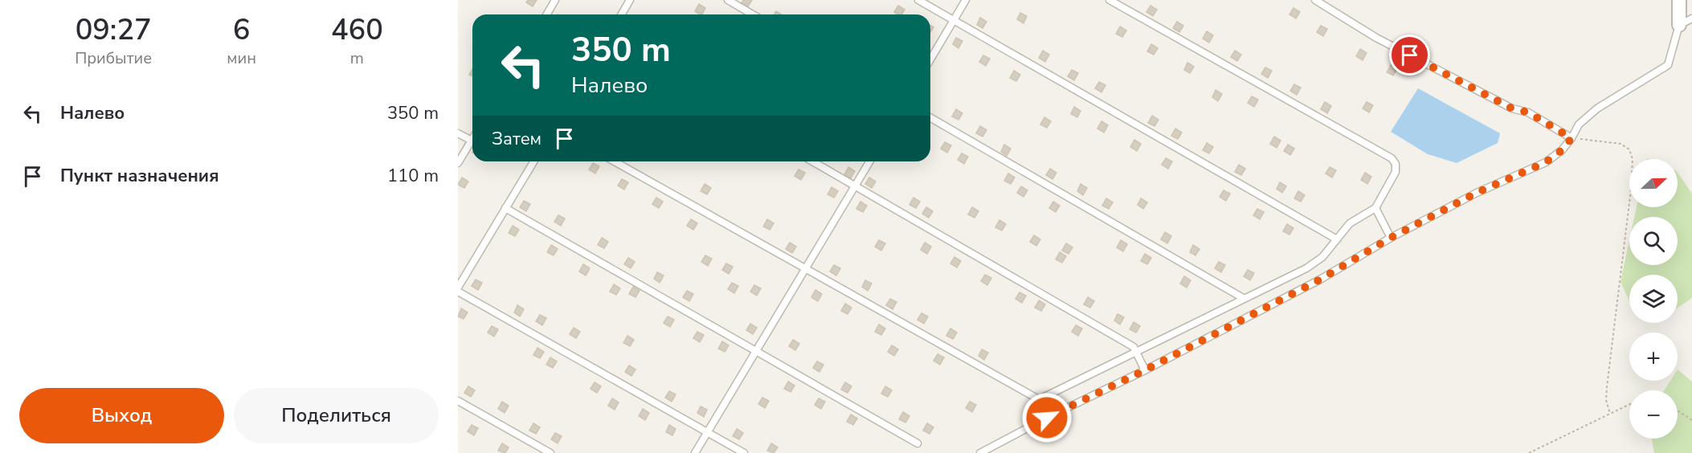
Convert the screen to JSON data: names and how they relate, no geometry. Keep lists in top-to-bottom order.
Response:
{
  "north": "right",
  "page": {
    "eta": [
      "09:27",
      "Прибытие",
      "6",
      "мин",
      "460",
      "m"
    ],
    "turn": ["350 m", "Налево"],
    "list": [
      {
        "name": "Налево",
        "value": "350 m"
      },
      {
        "name": "Пункт назначения",
        "value": "110 m"
      }
    ],
    "then": "Затем",
    "map_buttons": ["+", "−"],
    "buttons": ["Выход", "Поделиться"]
  }
}
